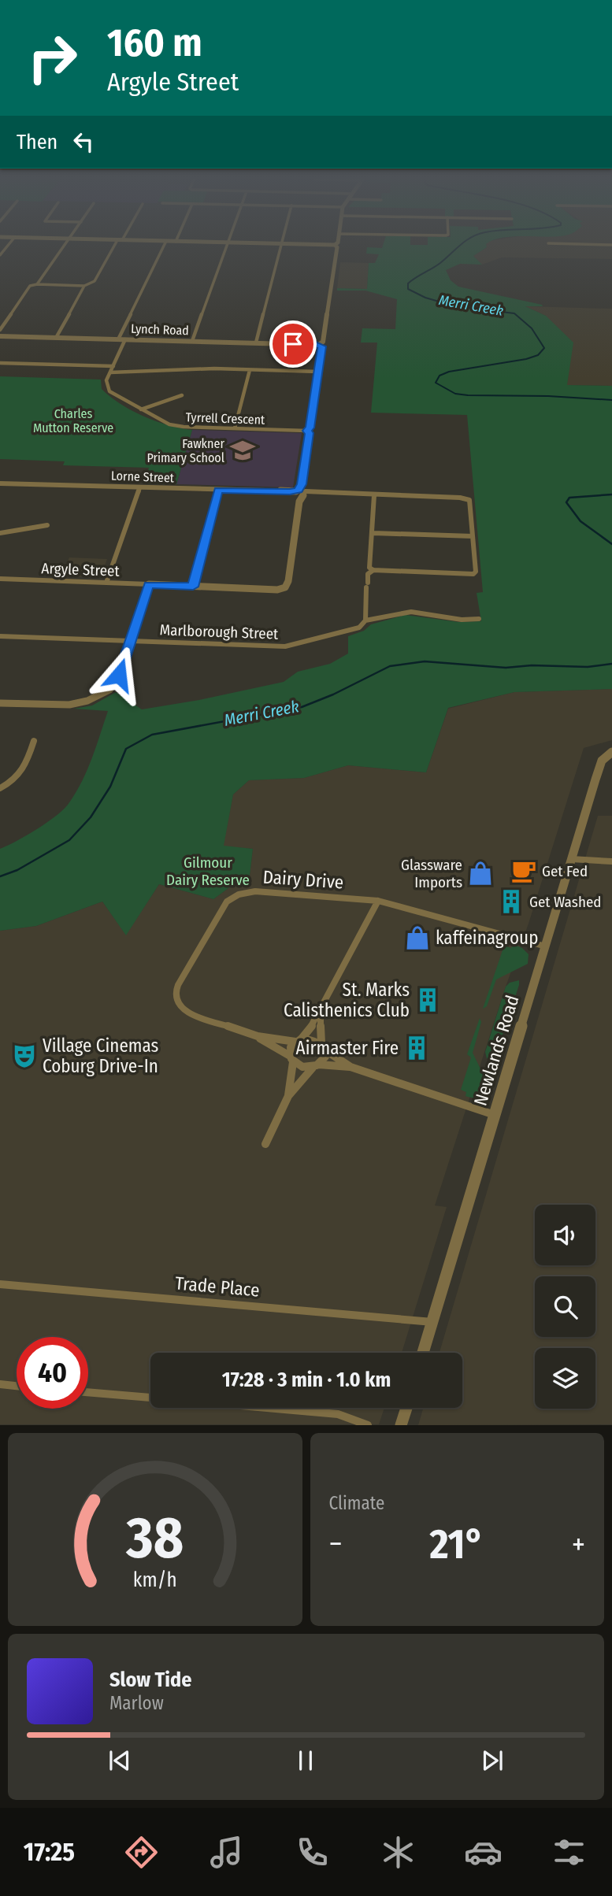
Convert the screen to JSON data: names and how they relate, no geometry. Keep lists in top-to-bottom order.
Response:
{
  "streets": {
    "street": [
      "Lynch Road",
      "Tyrrell Crescent",
      "Lorne Street",
      "Argyle Street",
      "Marlborough Street",
      "Dairy Drive",
      "Newlands Road",
      "Trade Place"
    ]
  },
  "crossings": [
    ["Lorne Street", "Argyle Street"],
    ["Dairy Drive", "Newlands Road"],
    ["Newlands Road", "Trade Place"]
  ],
  "water": ["Merri Creek"],
  "parks": ["Charles Mutton Reserve", "Gilmour Dairy Reserve"],
  "places": {
    "school or university": ["Fawkner Primary School"],
    "cafe": ["Get Fed"],
    "shop": ["Glassware Imports", "kaffeinagroup"],
    "building": ["Get Washed", "St. Marks Calisthenics Club", "Airmaster Fire"],
    "theatre": ["Village Cinemas Coburg Drive-In"]
  },
  "page": {
    "turn": ["160 m", "Argyle Street"],
    "then": "Then",
    "limit": "40",
    "trip": "17:28 · 3 min · 1.0 km",
    "tile": "Climate",
    "heat": ["−", "21°", "+"],
    "song": ["Slow Tide", "Marlow"],
    "tabs": "17:25",
    "gauge": ["38", "km/h"]
  }
}
